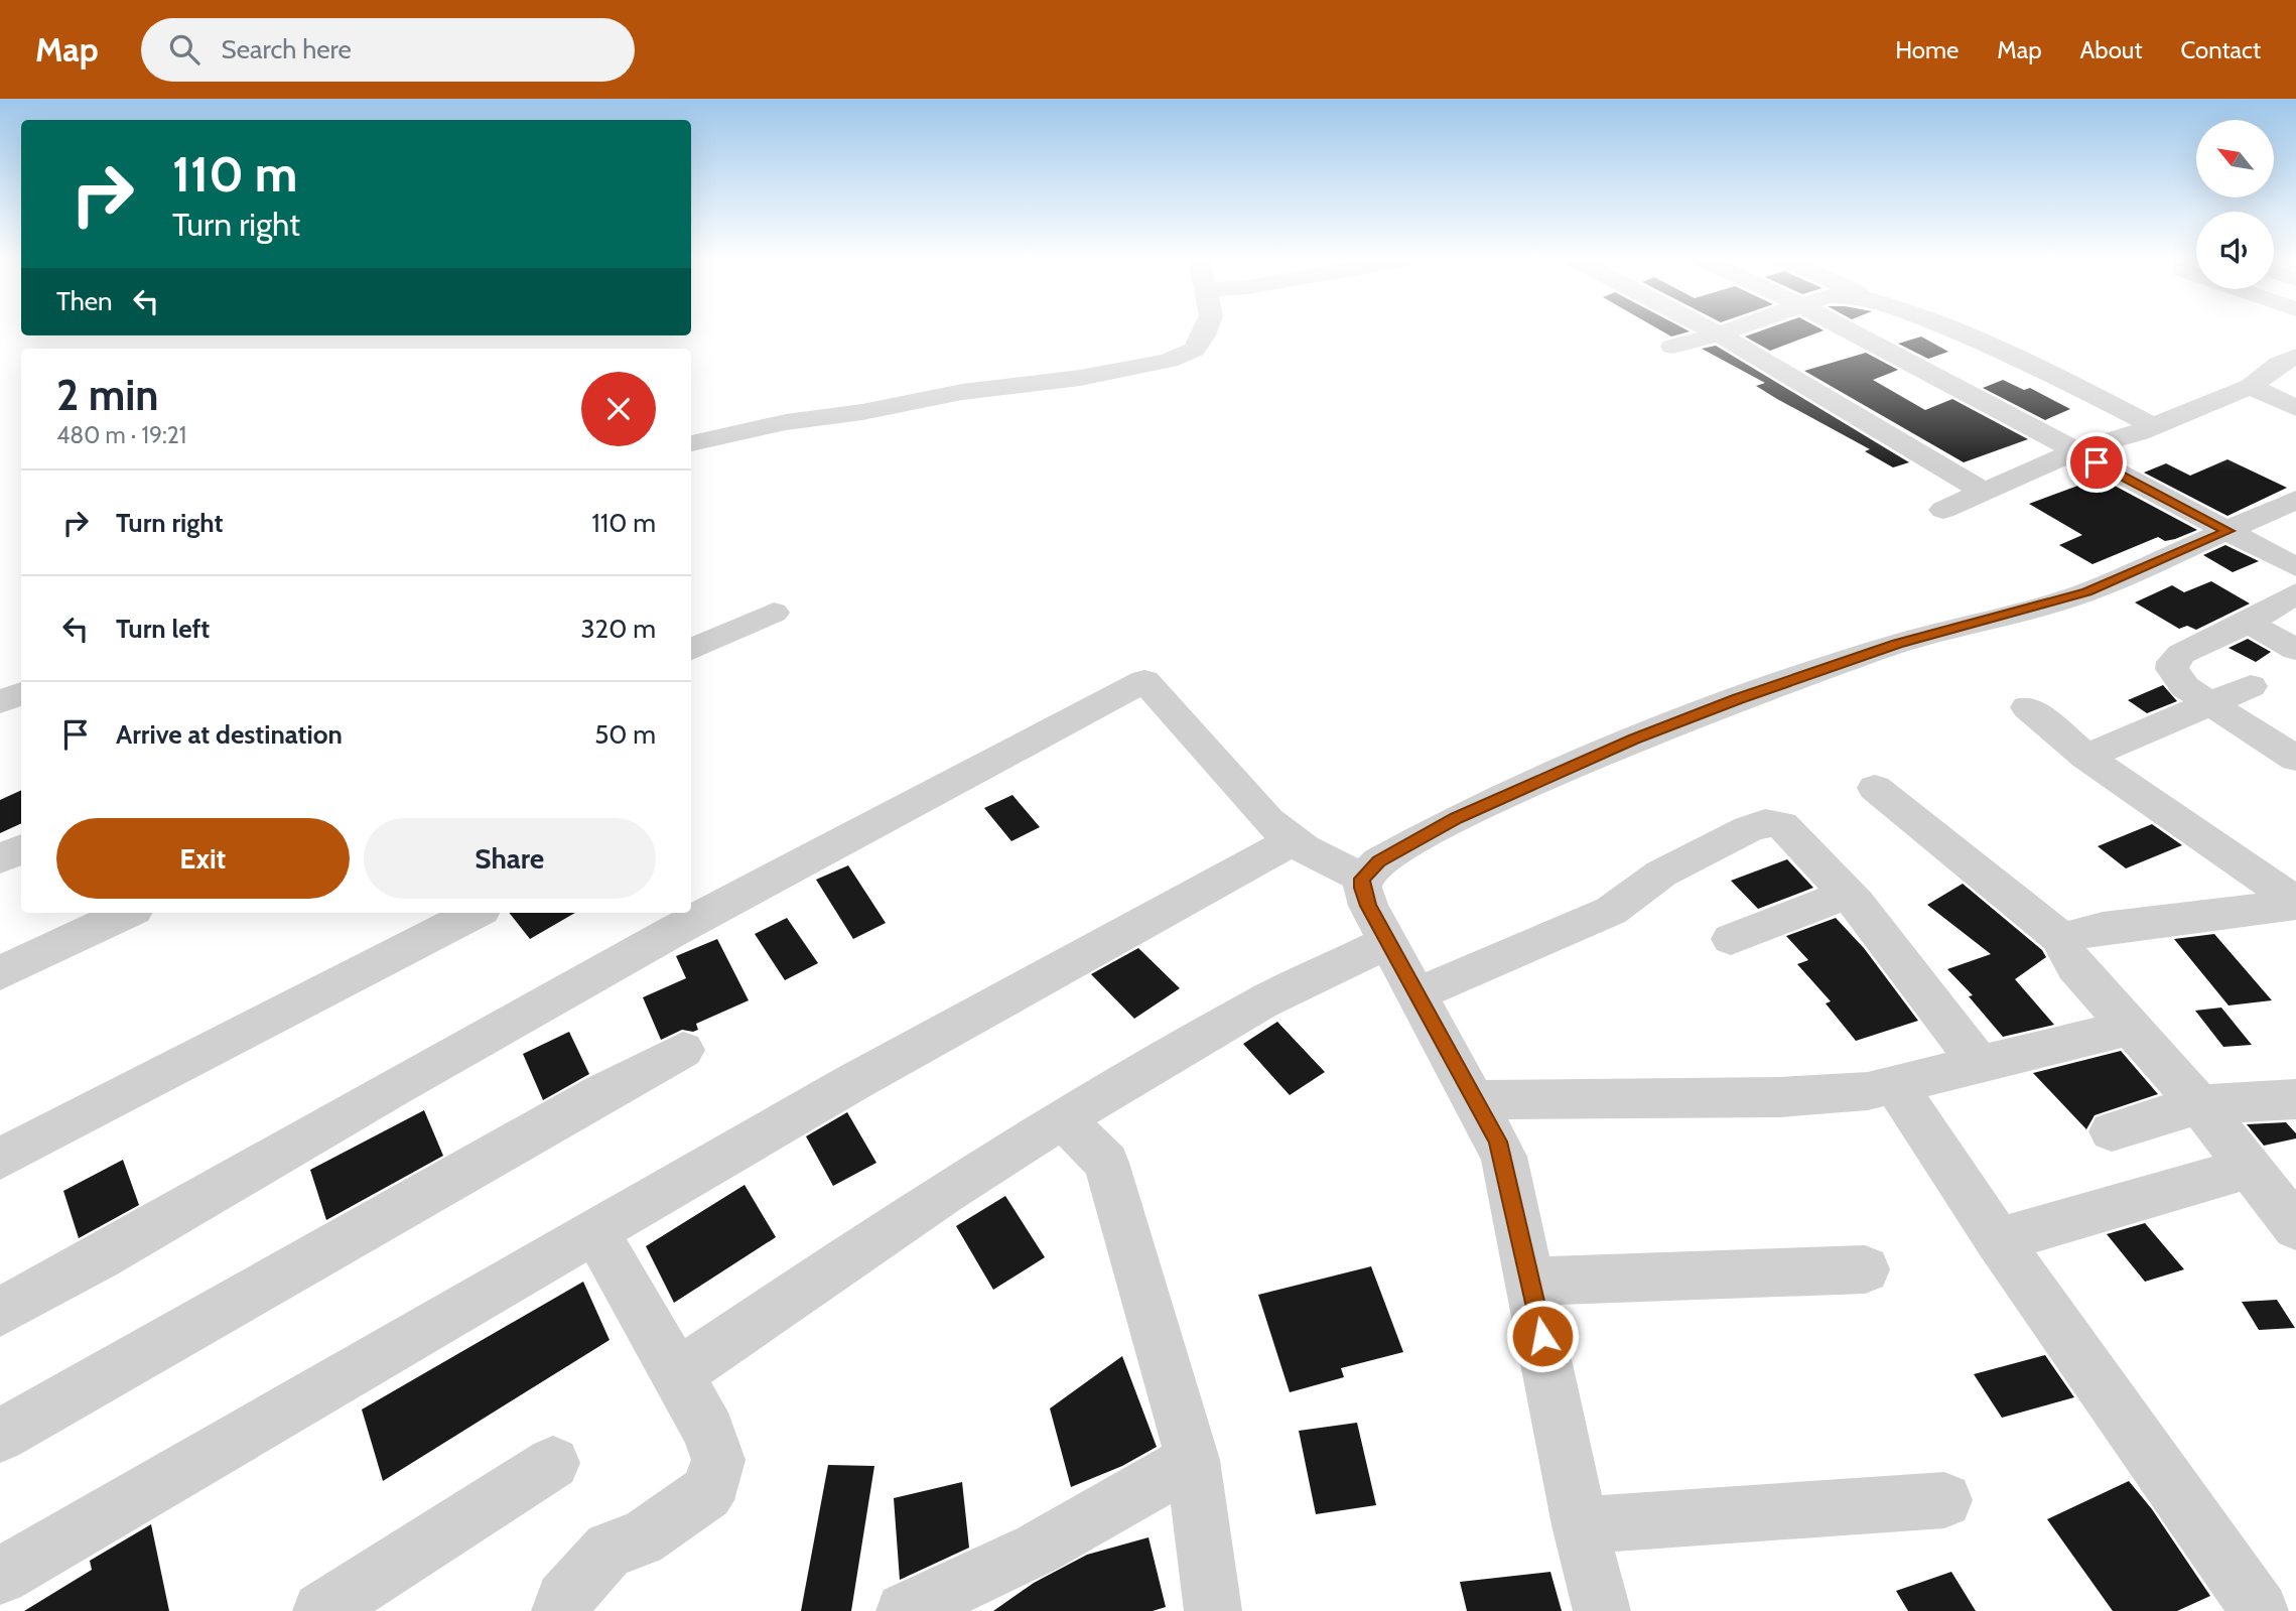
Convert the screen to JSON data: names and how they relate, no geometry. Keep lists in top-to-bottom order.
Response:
{
  "north": "top left",
  "page": {
    "header": "Map",
    "search": "Search here",
    "nav": [
      "Home",
      "Map",
      "About",
      "Contact"
    ],
    "turn": ["110 m", "Turn right"],
    "then": "Then",
    "heading": ["2 min", "480 m · 19:21"],
    "list": [
      {
        "name": "Turn right",
        "value": "110 m"
      },
      {
        "name": "Turn left",
        "value": "320 m"
      },
      {
        "name": "Arrive at destination",
        "value": "50 m"
      }
    ],
    "buttons": ["Exit", "Share"]
  }
}
